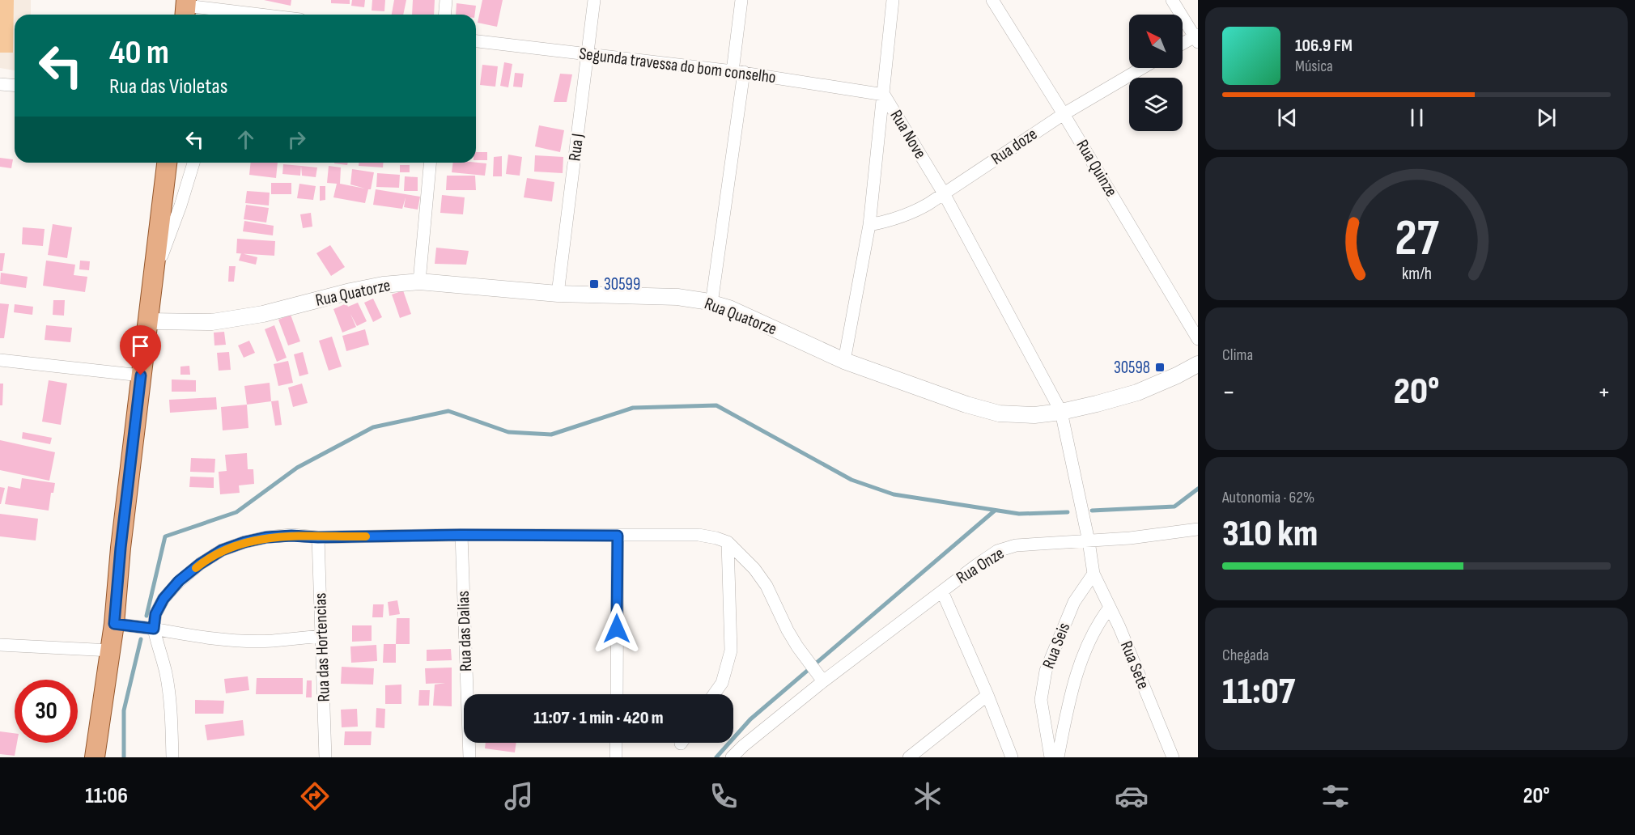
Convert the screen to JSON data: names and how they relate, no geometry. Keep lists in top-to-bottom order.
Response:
{
  "streets": {
    "street": [
      "Segunda travessa do bom conselho",
      "Rua Nove",
      "Rua doze",
      "Rua J",
      "Rua Quinze",
      "Rua Quatorze",
      "Rua Onze",
      "Rua das Dalias",
      "Rua Seis",
      "Rua das Hortencias",
      "Rua Sete"
    ]
  },
  "crossings": [
    ["Segunda travessa do bom conselho", "Rua Nove"],
    ["Segunda travessa do bom conselho", "Rua J"],
    ["Rua Nove", "Rua doze"],
    ["Rua Nove", "Rua Quatorze"],
    ["Rua Nove", "Rua Onze"],
    ["Rua doze", "Rua Quinze"],
    ["Rua J", "Rua Quatorze"],
    ["Rua Seis", "Rua Sete"]
  ],
  "places": {
    "transit": ["30599", "30598"]
  },
  "north": "top left",
  "page": {
    "turn": ["40 m", "Rua das Violetas"],
    "song": ["106.9 FM", "Música"],
    "tile": [
      "Clima",
      ["Autonomia · 62%", "310 km"],
      ["Chegada", "11:07"]
    ],
    "heat": ["−", "20°", "+"],
    "limit": "30",
    "trip": "11:07 · 1 min · 420 m",
    "tabs": ["11:06", "20°"],
    "gauge": ["27", "km/h"]
  }
}
